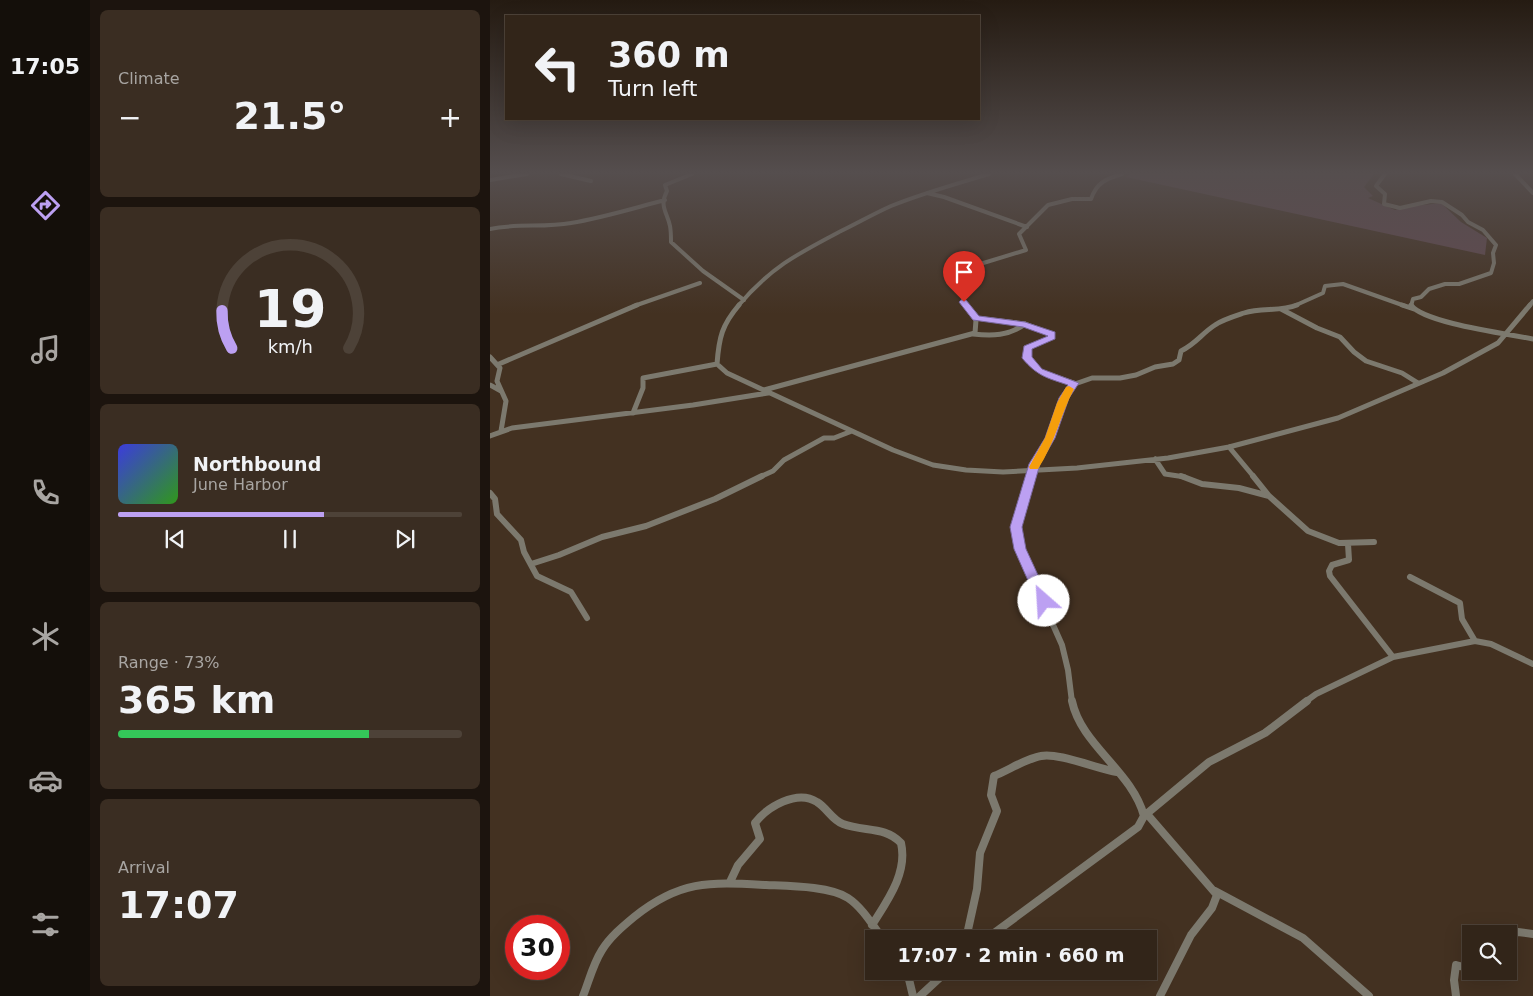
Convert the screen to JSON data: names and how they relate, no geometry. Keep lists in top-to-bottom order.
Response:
{
  "page": {
    "tabs": "17:05",
    "tile": [
      "Climate",
      ["Range · 73%", "365 km"],
      ["Arrival", "17:07"]
    ],
    "turn": ["360 m", "Turn left"],
    "heat": ["−", "21.5°", "+"],
    "song": ["Northbound", "June Harbor"],
    "limit": "30",
    "trip": "17:07 · 2 min · 660 m",
    "gauge": ["19", "km/h"]
  }
}
